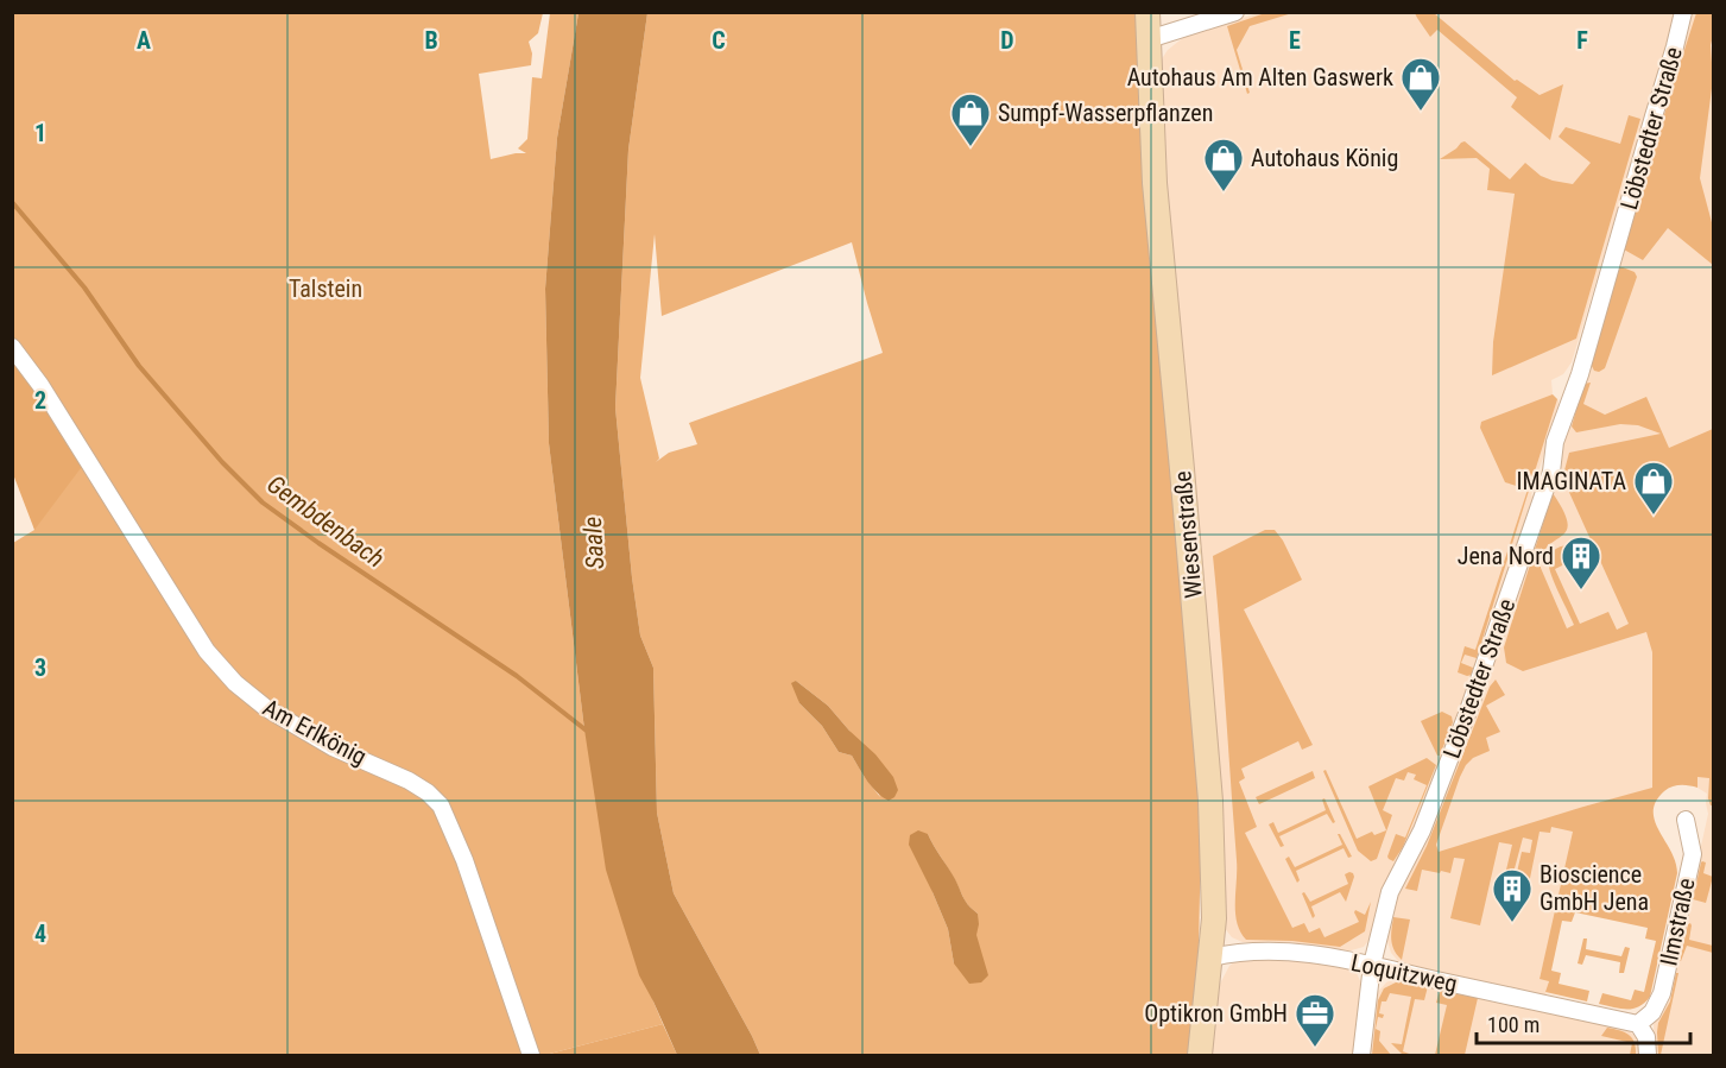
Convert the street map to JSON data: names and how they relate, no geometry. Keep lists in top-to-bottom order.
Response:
{
  "streets": {
    "street": [
      "Löbstedter Straße",
      "Wiesenstraße",
      "Am Erlkönig",
      "Ilmstraße",
      "Loquitzweg"
    ]
  },
  "crossings": [
    ["Löbstedter Straße", "Loquitzweg"],
    ["Wiesenstraße", "Loquitzweg"],
    ["Ilmstraße", "Loquitzweg"]
  ],
  "water": ["Gembdenbach", "Saale"],
  "parks": ["Talstein"],
  "places": {
    "shop": [
      "Autohaus Am Alten Gaswerk",
      "Sumpf-Wasserpflanzen",
      "Autohaus König",
      "IMAGINATA"
    ],
    "building": ["Jena Nord", "Bioscience GmbH Jena"],
    "office": ["Optikron GmbH"]
  },
  "scale_bar": "100 m",
  "grid": {
    "columns": [
      "A",
      "B",
      "C",
      "D",
      "E",
      "F"
    ],
    "rows": [
      "1",
      "2",
      "3",
      "4"
    ]
  }
}
